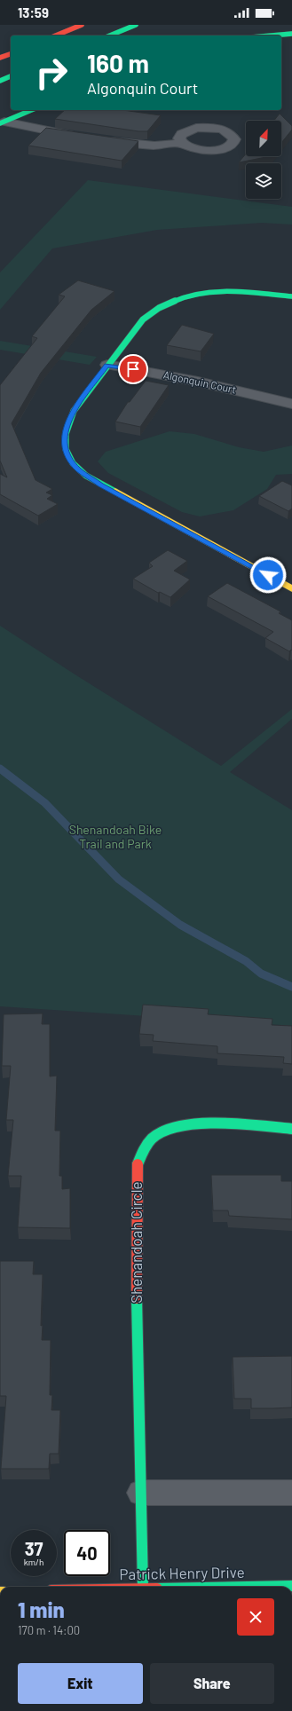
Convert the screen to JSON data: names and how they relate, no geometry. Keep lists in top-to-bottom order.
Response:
{
  "streets": {
    "main road": ["Shenandoah Circle", "Patrick Henry Drive"],
    "street": ["Algonquin Court"]
  },
  "parks": ["Shenandoah Bike Trail and Park"],
  "north": "top right",
  "page": {
    "status": "13:59",
    "turn": ["160 m", "Algonquin Court"],
    "speed": "37 km/h",
    "limit": "40",
    "heading": ["1 min", "170 m · 14:00"],
    "buttons": ["Exit", "Share"]
  }
}
